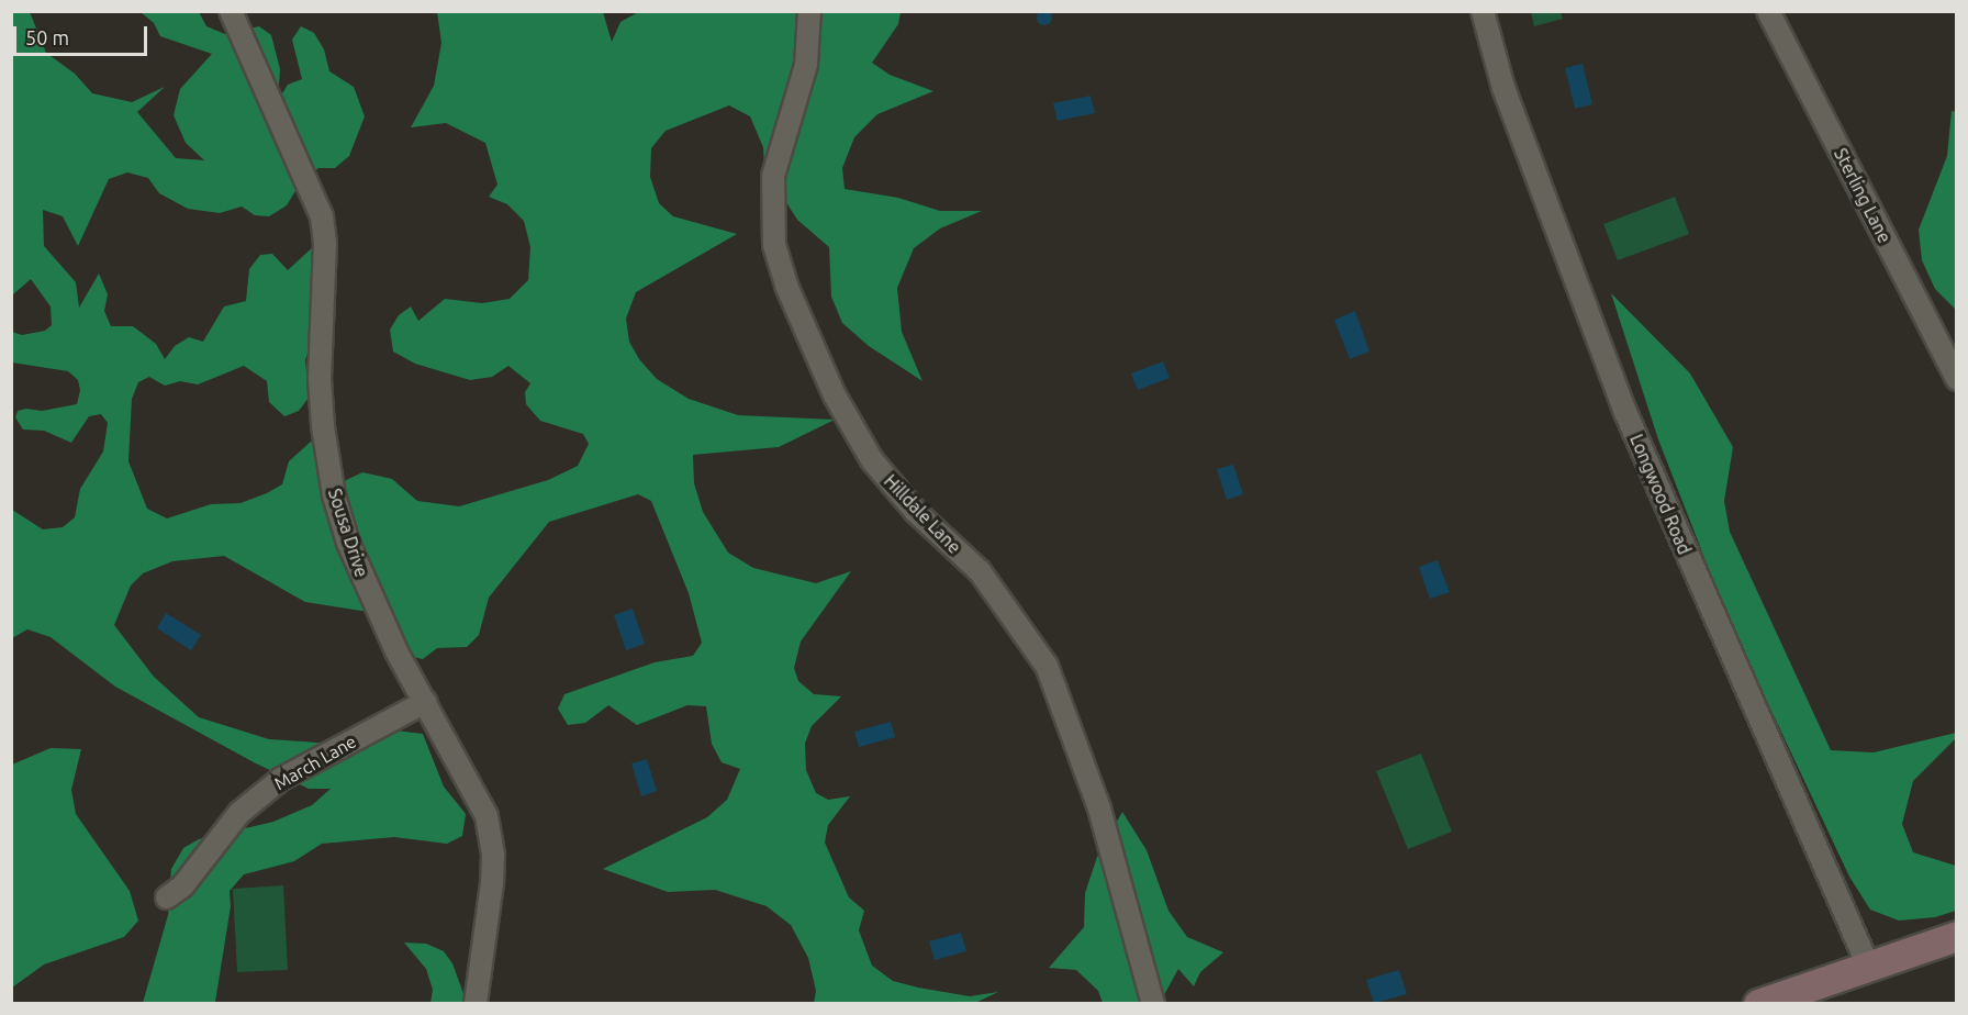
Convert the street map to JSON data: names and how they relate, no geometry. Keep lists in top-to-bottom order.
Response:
{
  "streets": {
    "street": [
      "Sterling Lane",
      "Longwood Road",
      "Hilldale Lane",
      "Sousa Drive",
      "March Lane"
    ]
  },
  "crossings": [
    ["Sousa Drive", "March Lane"]
  ],
  "scale_bar": "50 m"
}
